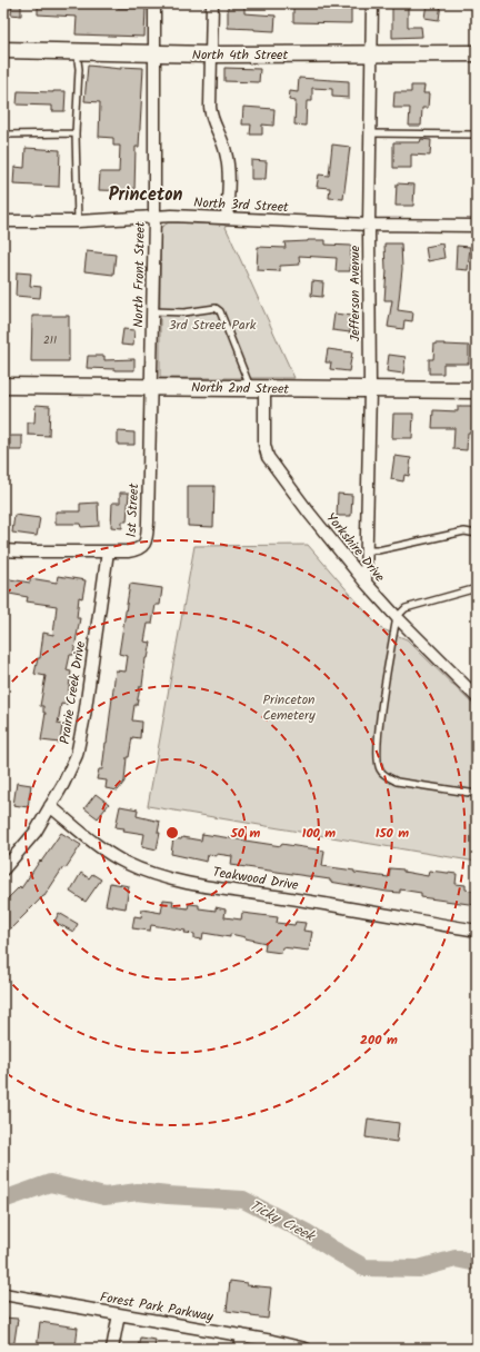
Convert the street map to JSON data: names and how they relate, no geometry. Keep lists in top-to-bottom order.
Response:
{
  "streets": {
    "main road": ["North 4th Street", "North 2nd Street"],
    "street": [
      "North 3rd Street",
      "North Front Street",
      "Jefferson Avenue",
      "1st Street",
      "Yorkshire Drive",
      "Prairie Creek Drive",
      "Teakwood Drive",
      "Forest Park Parkway"
    ]
  },
  "crossings": [
    ["North 4th Street", "North Front Street"],
    ["North 4th Street", "Jefferson Avenue"],
    ["North 3rd Street", "North Front Street"],
    ["North 3rd Street", "Jefferson Avenue"],
    ["North Front Street", "North 2nd Street"],
    ["North Front Street", "1st Street"],
    ["Jefferson Avenue", "North 2nd Street"],
    ["Jefferson Avenue", "Yorkshire Drive"],
    ["North 2nd Street", "1st Street"],
    ["North 2nd Street", "Yorkshire Drive"],
    ["1st Street", "Prairie Creek Drive"],
    ["Prairie Creek Drive", "Teakwood Drive"]
  ],
  "districts": ["Princeton"],
  "water": ["Ticky Creek"],
  "parks": ["3rd Street Park", "Princeton Cemetery"],
  "house_numbers": ["211"],
  "rings": [
    "50 m",
    "100 m",
    "150 m",
    "200 m"
  ]
}
